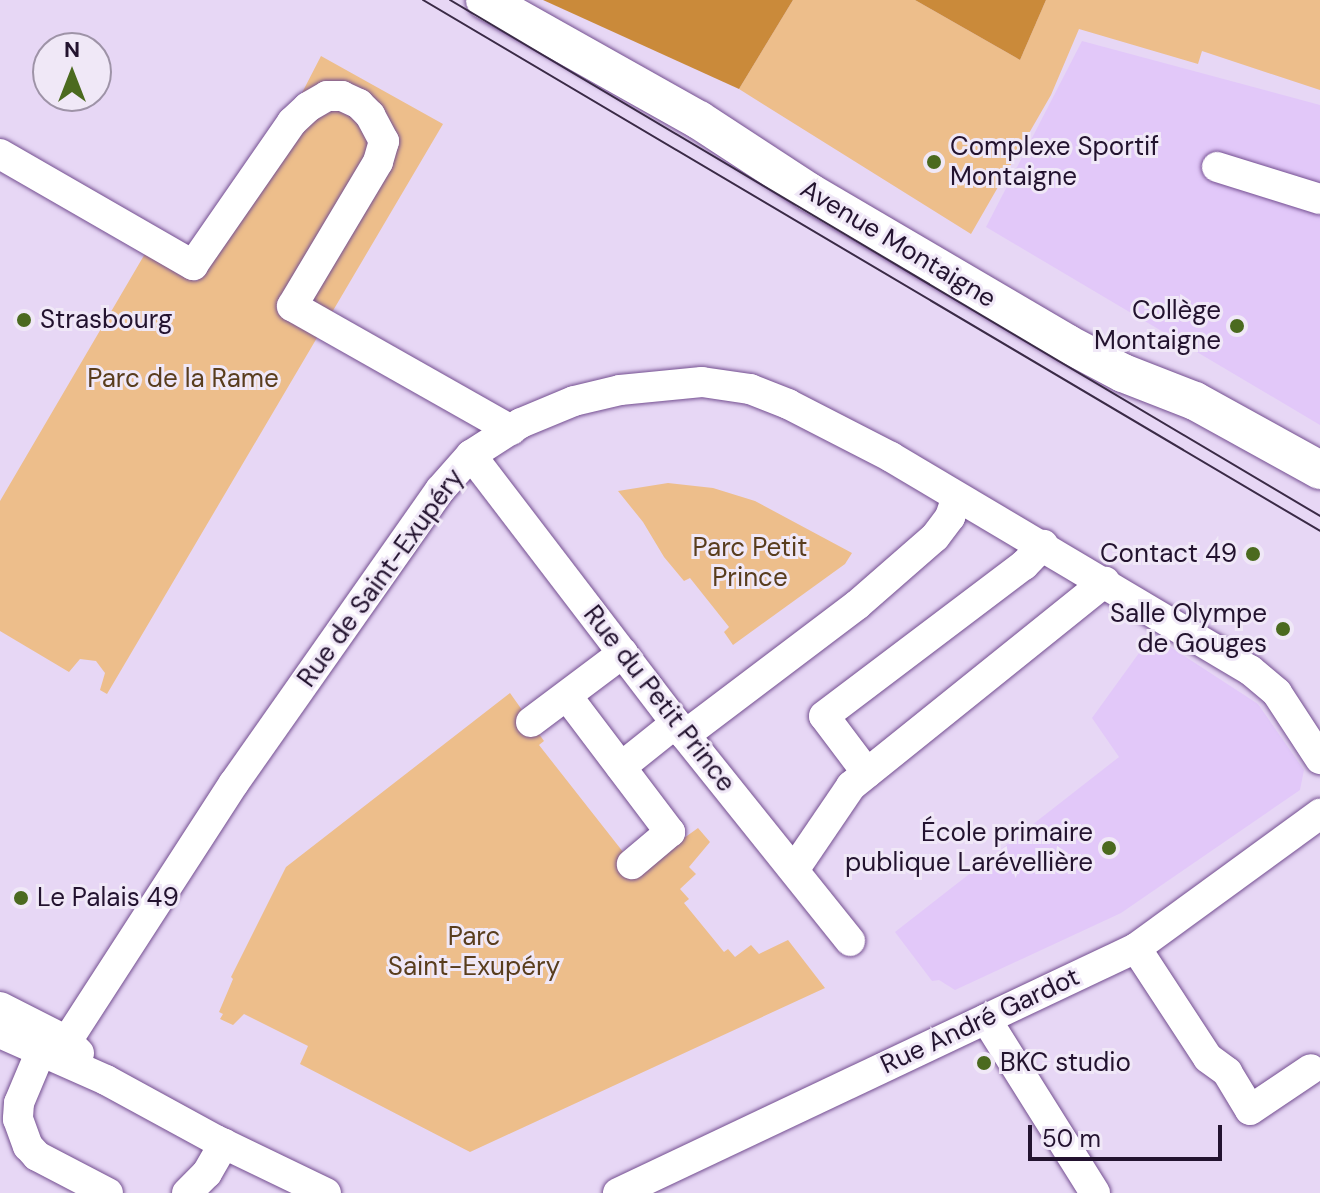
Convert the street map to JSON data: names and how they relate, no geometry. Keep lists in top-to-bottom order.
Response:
{
  "streets": {
    "main road": ["Avenue Montaigne"],
    "street": ["Rue de Saint-Exupéry", "Rue du Petit Prince", "Rue André Gardot"]
  },
  "crossings": [
    ["Rue de Saint-Exupéry", "Rue du Petit Prince"]
  ],
  "parks": ["Parc de la Rame", "Parc Petit Prince", "Parc Saint-Exupéry"],
  "places": [
    "Complexe Sportif Montaigne",
    "Strasbourg",
    "Collège Montaigne",
    "Contact 49",
    "Salle Olympe de Gouges",
    "École primaire publique Larévellière",
    "Le Palais 49",
    "BKC studio"
  ],
  "scale_bar": "50 m",
  "north": "top"
}
